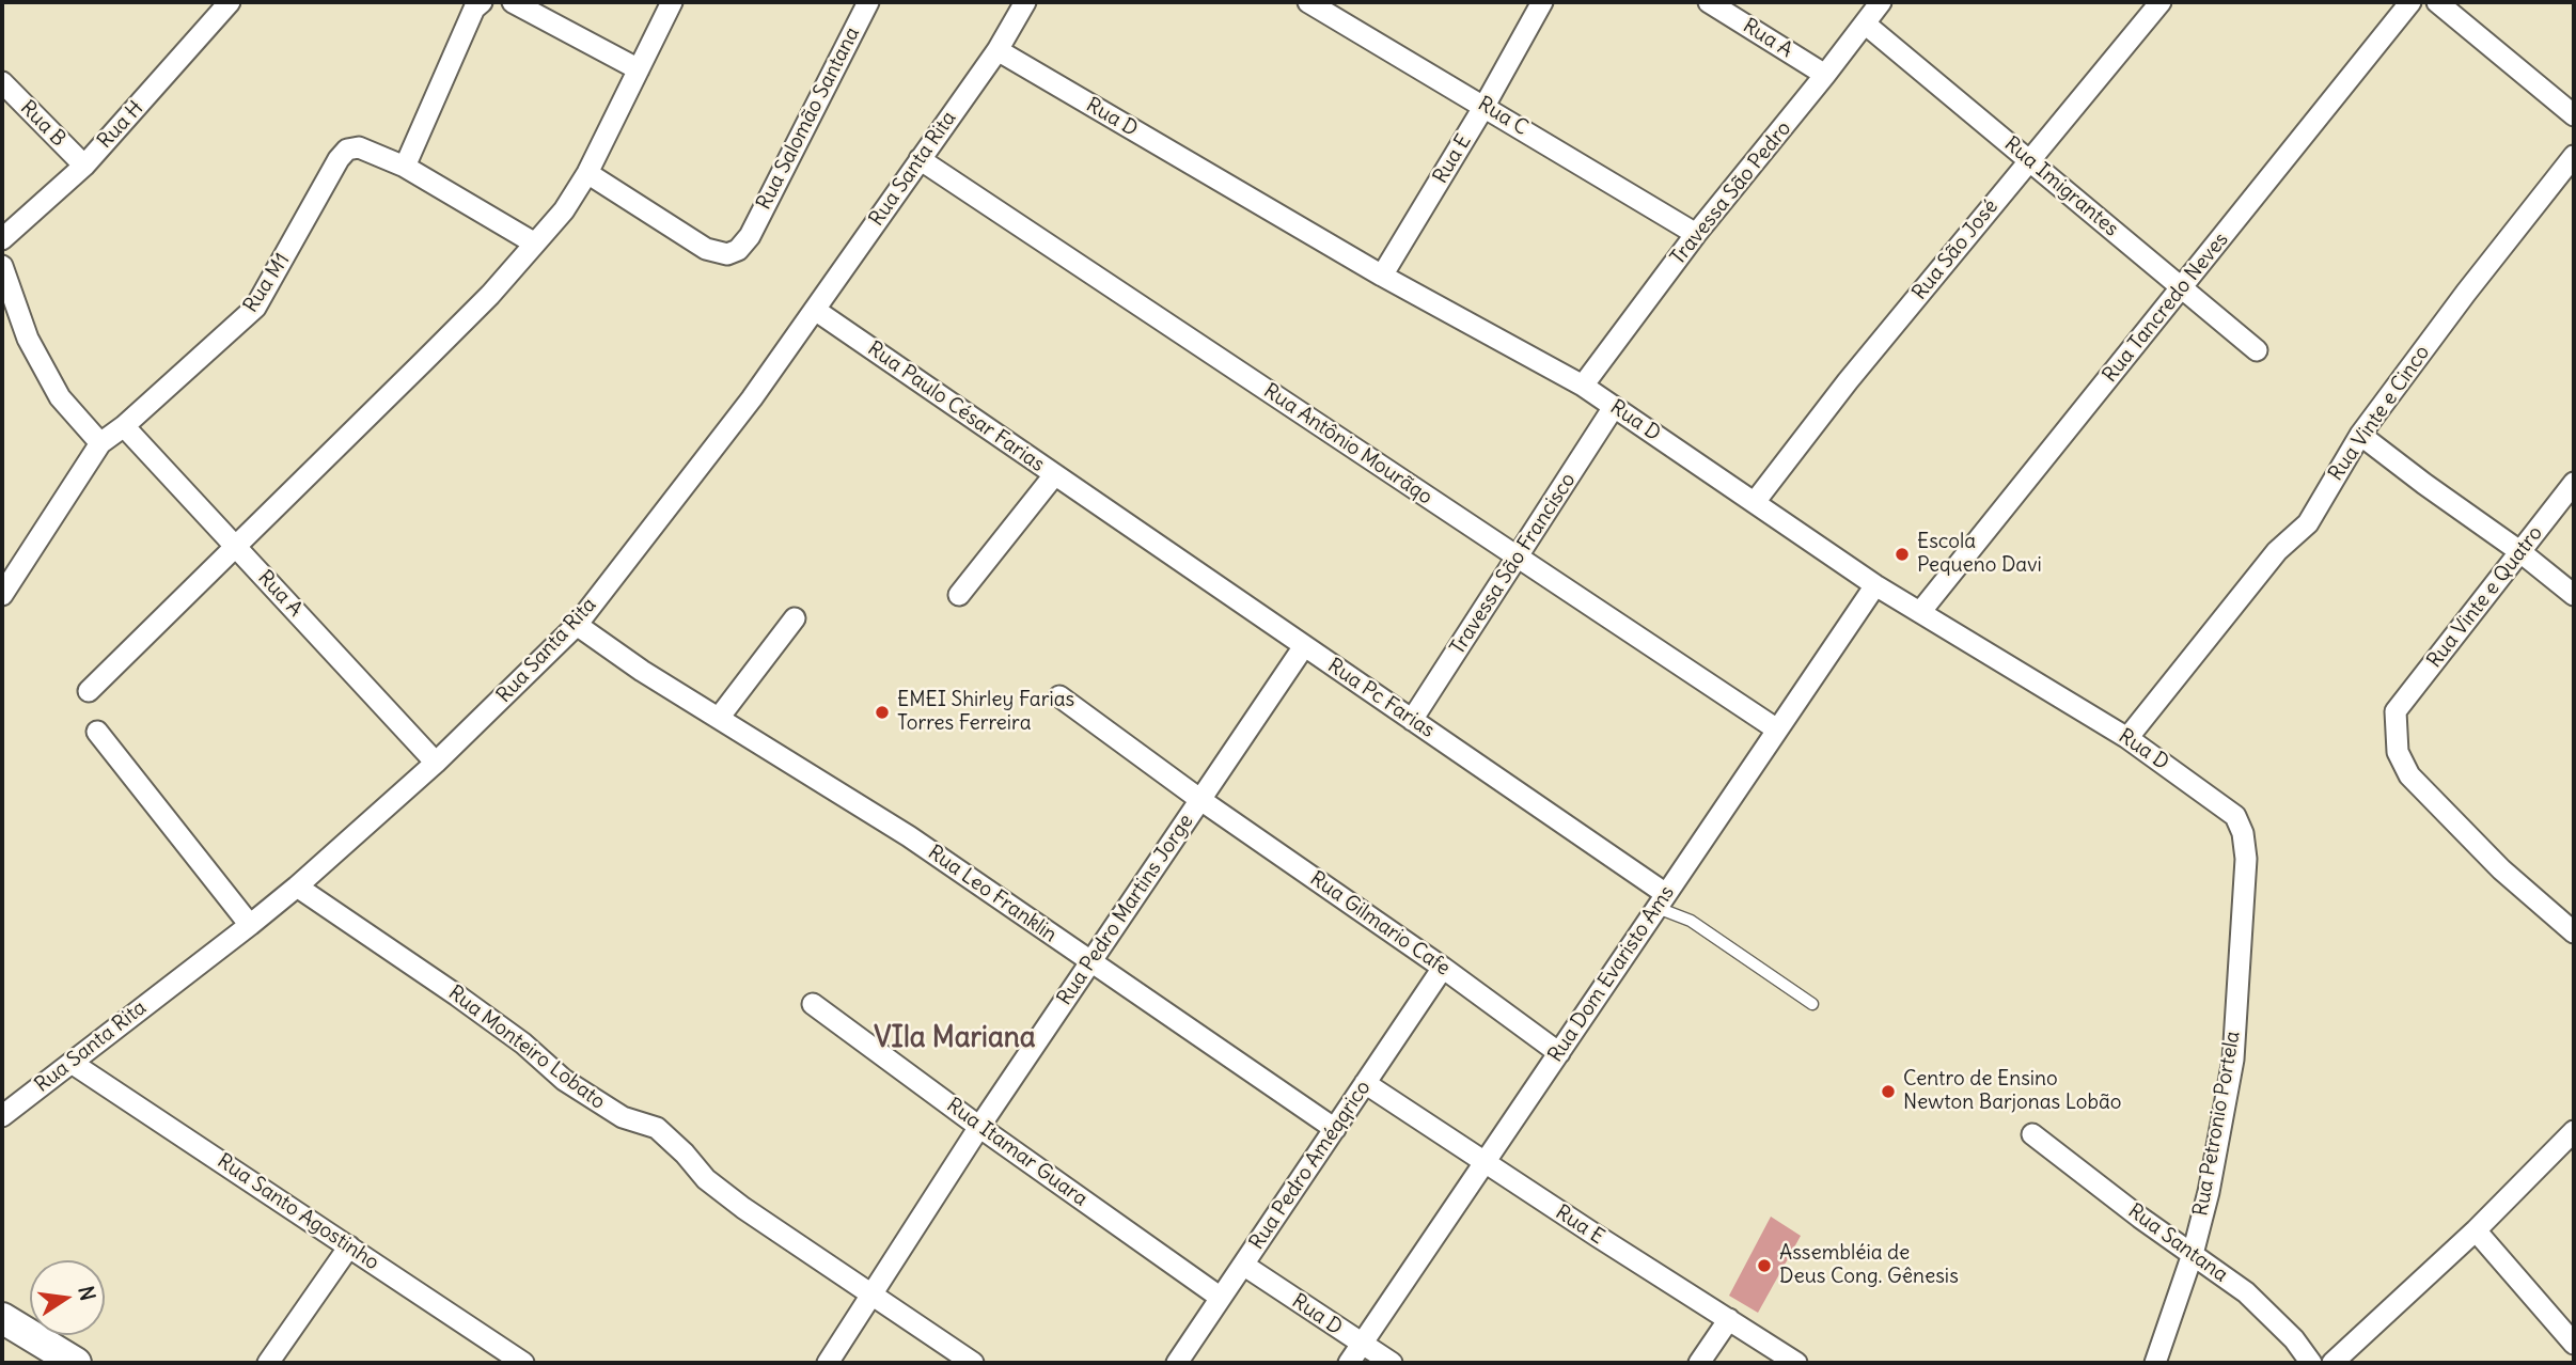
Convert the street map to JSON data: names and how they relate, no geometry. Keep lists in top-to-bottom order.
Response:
{
  "streets": {
    "street": [
      "Rua A",
      "Rua C",
      "Rua D",
      "Rua Salomão Santana",
      "Rua B",
      "Rua H",
      "Rua E",
      "Rua Santa Rita",
      "Rua Imigrantes",
      "Travessa São Pedro",
      "Rua São José",
      "Rua M1",
      "Rua Tancredo Neves",
      "Rua Paulo César Farias",
      "Rua Vinte e Cinco",
      "Rua Antônio Mourãqo",
      "Travessa São Francisco",
      "Rua Vinte e Quatro",
      "Rua Pc Farias",
      "Rua Leo Franklin",
      "Rua Pedro Martins Jorge",
      "Rua Gilmario Cafe",
      "Rua Dom Evaristo Ams",
      "Rua Monteiro Lobato",
      "Rua Petronio Portela",
      "Rua Itamar Guara",
      "Rua Pedro Améqqrico",
      "Rua Santo Agostinho",
      "Rua Santana"
    ]
  },
  "crossings": [
    ["Rua A", "Rua Santa Rita"],
    ["Rua A", "Travessa São Pedro"],
    ["Rua A", "Rua M1"],
    ["Rua C", "Rua E"],
    ["Rua C", "Travessa São Pedro"],
    ["Rua D", "Rua E"],
    ["Rua D", "Rua Santa Rita"],
    ["Rua D", "Travessa São Pedro"],
    ["Rua D", "Rua São José"],
    ["Rua D", "Rua Tancredo Neves"],
    ["Rua D", "Rua Vinte e Cinco"],
    ["Rua D", "Travessa São Francisco"],
    ["Rua D", "Rua Dom Evaristo Ams"],
    ["Rua D", "Rua Petronio Portela"],
    ["Rua D", "Rua Pedro Améqqrico"],
    ["Rua B", "Rua H"],
    ["Rua E", "Rua Dom Evaristo Ams"],
    ["Rua E", "Rua Pedro Améqqrico"],
    ["Rua Santa Rita", "Rua Paulo César Farias"],
    ["Rua Santa Rita", "Rua Antônio Mourãqo"],
    ["Rua Santa Rita", "Rua Leo Franklin"],
    ["Rua Santa Rita", "Rua Monteiro Lobato"],
    ["Rua Santa Rita", "Rua Santo Agostinho"],
    ["Rua Imigrantes", "Travessa São Pedro"],
    ["Rua Imigrantes", "Rua São José"],
    ["Rua Imigrantes", "Rua Tancredo Neves"],
    ["Rua Paulo César Farias", "Rua Pc Farias"],
    ["Rua Antônio Mourãqo", "Travessa São Francisco"],
    ["Rua Antônio Mourãqo", "Rua Dom Evaristo Ams"],
    ["Travessa São Francisco", "Rua Pc Farias"],
    ["Rua Pc Farias", "Rua Pedro Martins Jorge"],
    ["Rua Pc Farias", "Rua Dom Evaristo Ams"],
    ["Rua Leo Franklin", "Rua Pedro Martins Jorge"],
    ["Rua Leo Franklin", "Rua Pedro Améqqrico"],
    ["Rua Pedro Martins Jorge", "Rua Gilmario Cafe"],
    ["Rua Pedro Martins Jorge", "Rua Monteiro Lobato"],
    ["Rua Pedro Martins Jorge", "Rua Itamar Guara"],
    ["Rua Gilmario Cafe", "Rua Dom Evaristo Ams"],
    ["Rua Gilmario Cafe", "Rua Pedro Améqqrico"],
    ["Rua Petronio Portela", "Rua Santana"],
    ["Rua Itamar Guara", "Rua Pedro Améqqrico"]
  ],
  "districts": ["VIla Mariana"],
  "places": [
    "Escola Pequeno Davi",
    "EMEI Shirley Farias Torres Ferreira",
    "Centro de Ensino Newton Barjonas Lobão",
    "Assembléia de Deus Cong. Gênesis"
  ],
  "north": "right"
}
